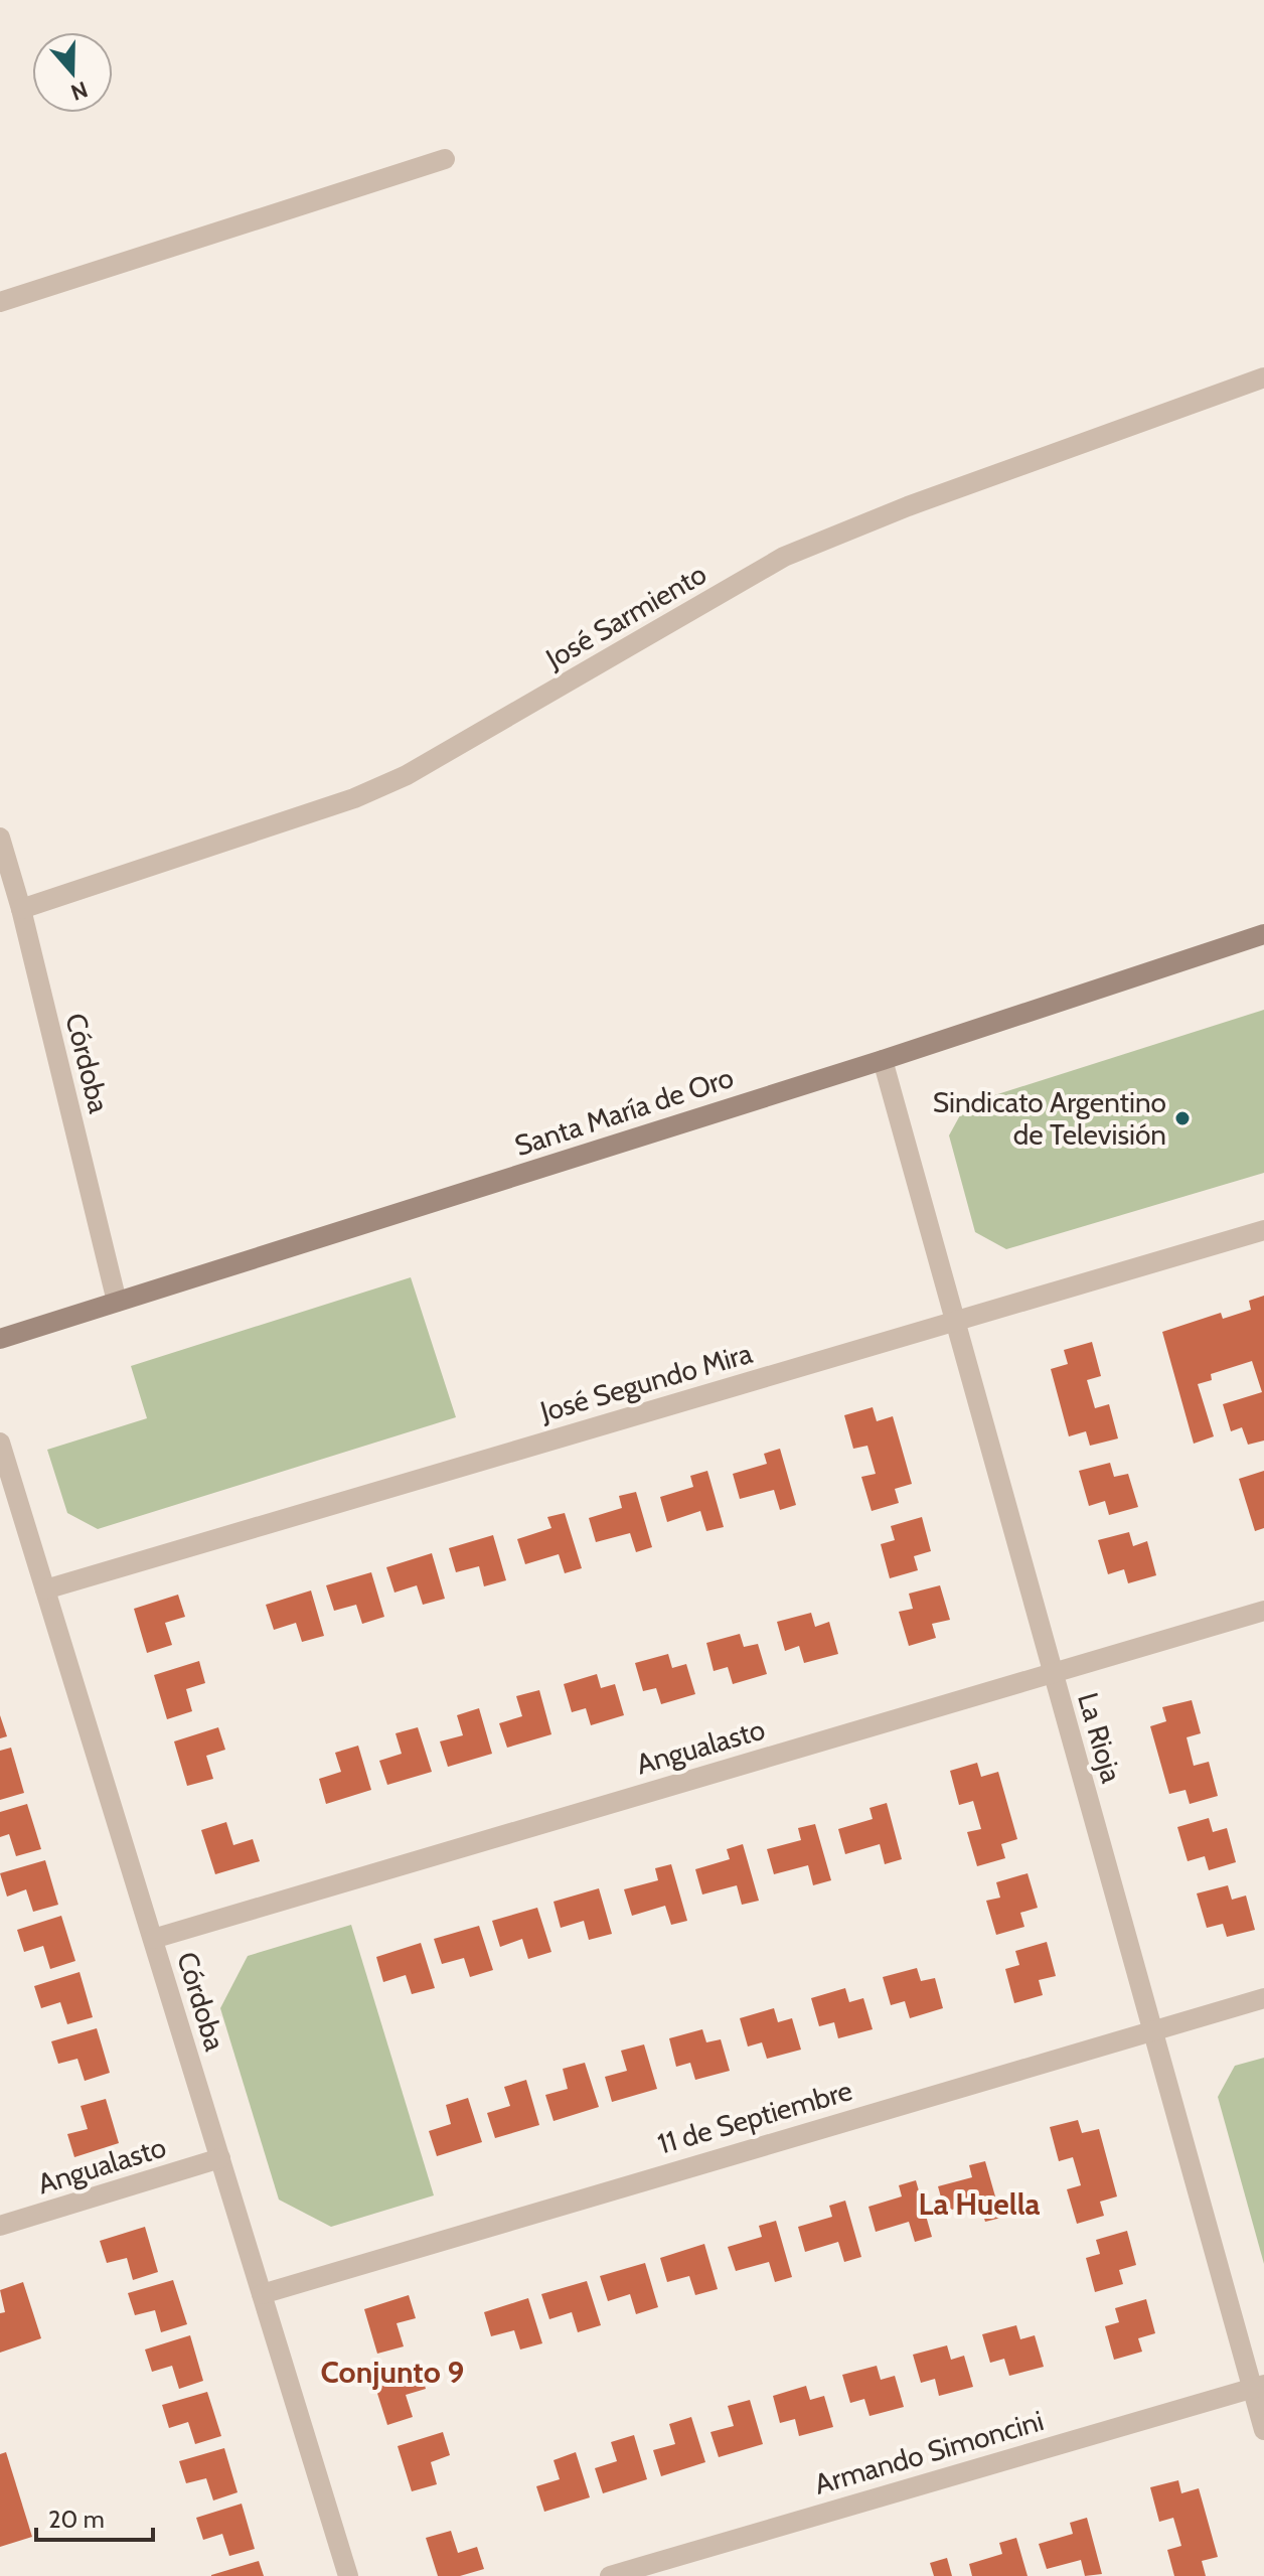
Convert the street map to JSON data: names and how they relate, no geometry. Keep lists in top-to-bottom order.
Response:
{
  "streets": {
    "street": [
      "José Sarmiento",
      "Córdoba",
      "Santa María de Oro",
      "José Segundo Mira",
      "La Rioja",
      "Angualasto",
      "11 de Septiembre",
      "Armando Simoncini"
    ]
  },
  "crossings": [
    ["José Sarmiento", "Córdoba"],
    ["Córdoba", "Santa María de Oro"],
    ["Córdoba", "José Segundo Mira"],
    ["Córdoba", "Angualasto"],
    ["Córdoba", "11 de Septiembre"],
    ["Santa María de Oro", "La Rioja"],
    ["José Segundo Mira", "La Rioja"],
    ["La Rioja", "Angualasto"],
    ["La Rioja", "11 de Septiembre"],
    ["La Rioja", "Armando Simoncini"]
  ],
  "districts": ["La Huella", "Conjunto 9"],
  "places": ["Sindicato Argentino de Televisión"],
  "scale_bar": "20 m",
  "north": "bottom"
}
